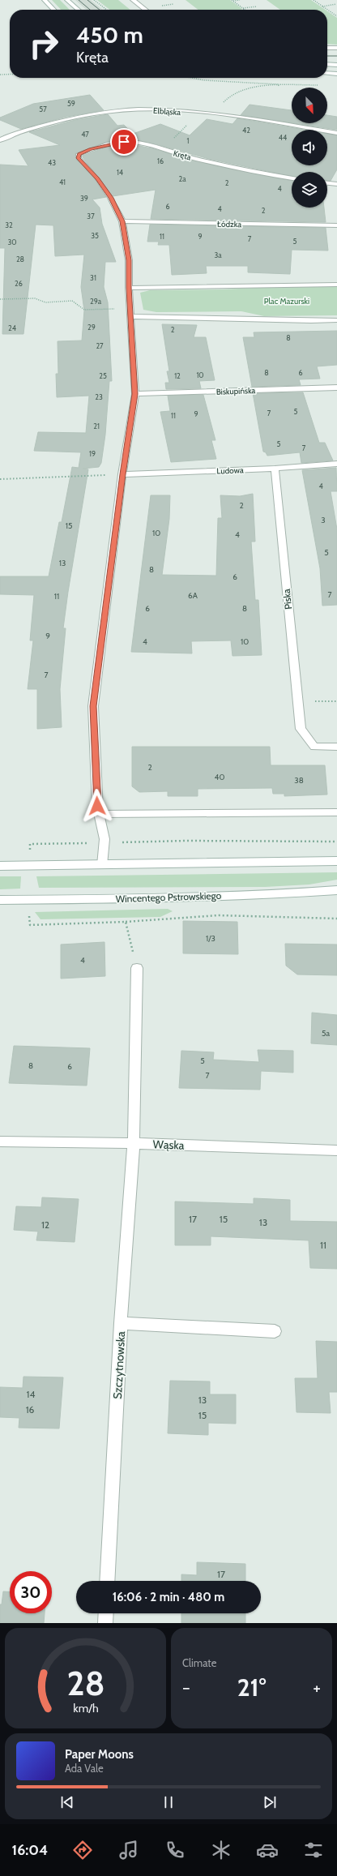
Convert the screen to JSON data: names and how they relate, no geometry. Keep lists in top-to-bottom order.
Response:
{
  "streets": {
    "street": [
      "Elbląska",
      "Kręta",
      "Łódzka",
      "Biskupińska",
      "Ludowa",
      "Piska",
      "Wincentego Pstrowskiego",
      "Wąska",
      "Szczytnowska"
    ]
  },
  "crossings": [
    ["Kręta", "Łódzka"],
    ["Ludowa", "Piska"],
    ["Wąska", "Szczytnowska"]
  ],
  "parks": ["Plac Mazurski"],
  "house_numbers": [
    "59",
    "57",
    "42",
    "47",
    "44",
    "1",
    "16",
    "43",
    "14",
    "2a",
    "41",
    "2",
    "4",
    "39",
    "6",
    "4",
    "2",
    "37",
    "32",
    "35",
    "11",
    "9",
    "7",
    "5",
    "30",
    "3a",
    "28",
    "31",
    "26",
    "29a",
    "29",
    "24",
    "2",
    "8",
    "27",
    "8",
    "6",
    "10",
    "25",
    "12",
    "23",
    "5",
    "7",
    "9",
    "11",
    "21",
    "5",
    "7",
    "19",
    "4",
    "2",
    "3",
    "15",
    "10",
    "4",
    "5",
    "13",
    "8",
    "6",
    "7",
    "6A",
    "11",
    "6",
    "8",
    "9",
    "4",
    "10",
    "7",
    "2",
    "40",
    "38",
    "1/3",
    "4",
    "5a",
    "5",
    "8",
    "6",
    "7",
    "17",
    "15",
    "13",
    "12",
    "11",
    "14",
    "13",
    "16",
    "15",
    "17"
  ],
  "north": "bottom right",
  "page": {
    "turn": ["450 m", "Kręta"],
    "limit": "30",
    "trip": "16:06 · 2 min · 480 m",
    "tile": "Climate",
    "heat": ["−", "21°", "+"],
    "song": ["Paper Moons", "Ada Vale"],
    "tabs": "16:04",
    "gauge": ["28", "km/h"]
  }
}
